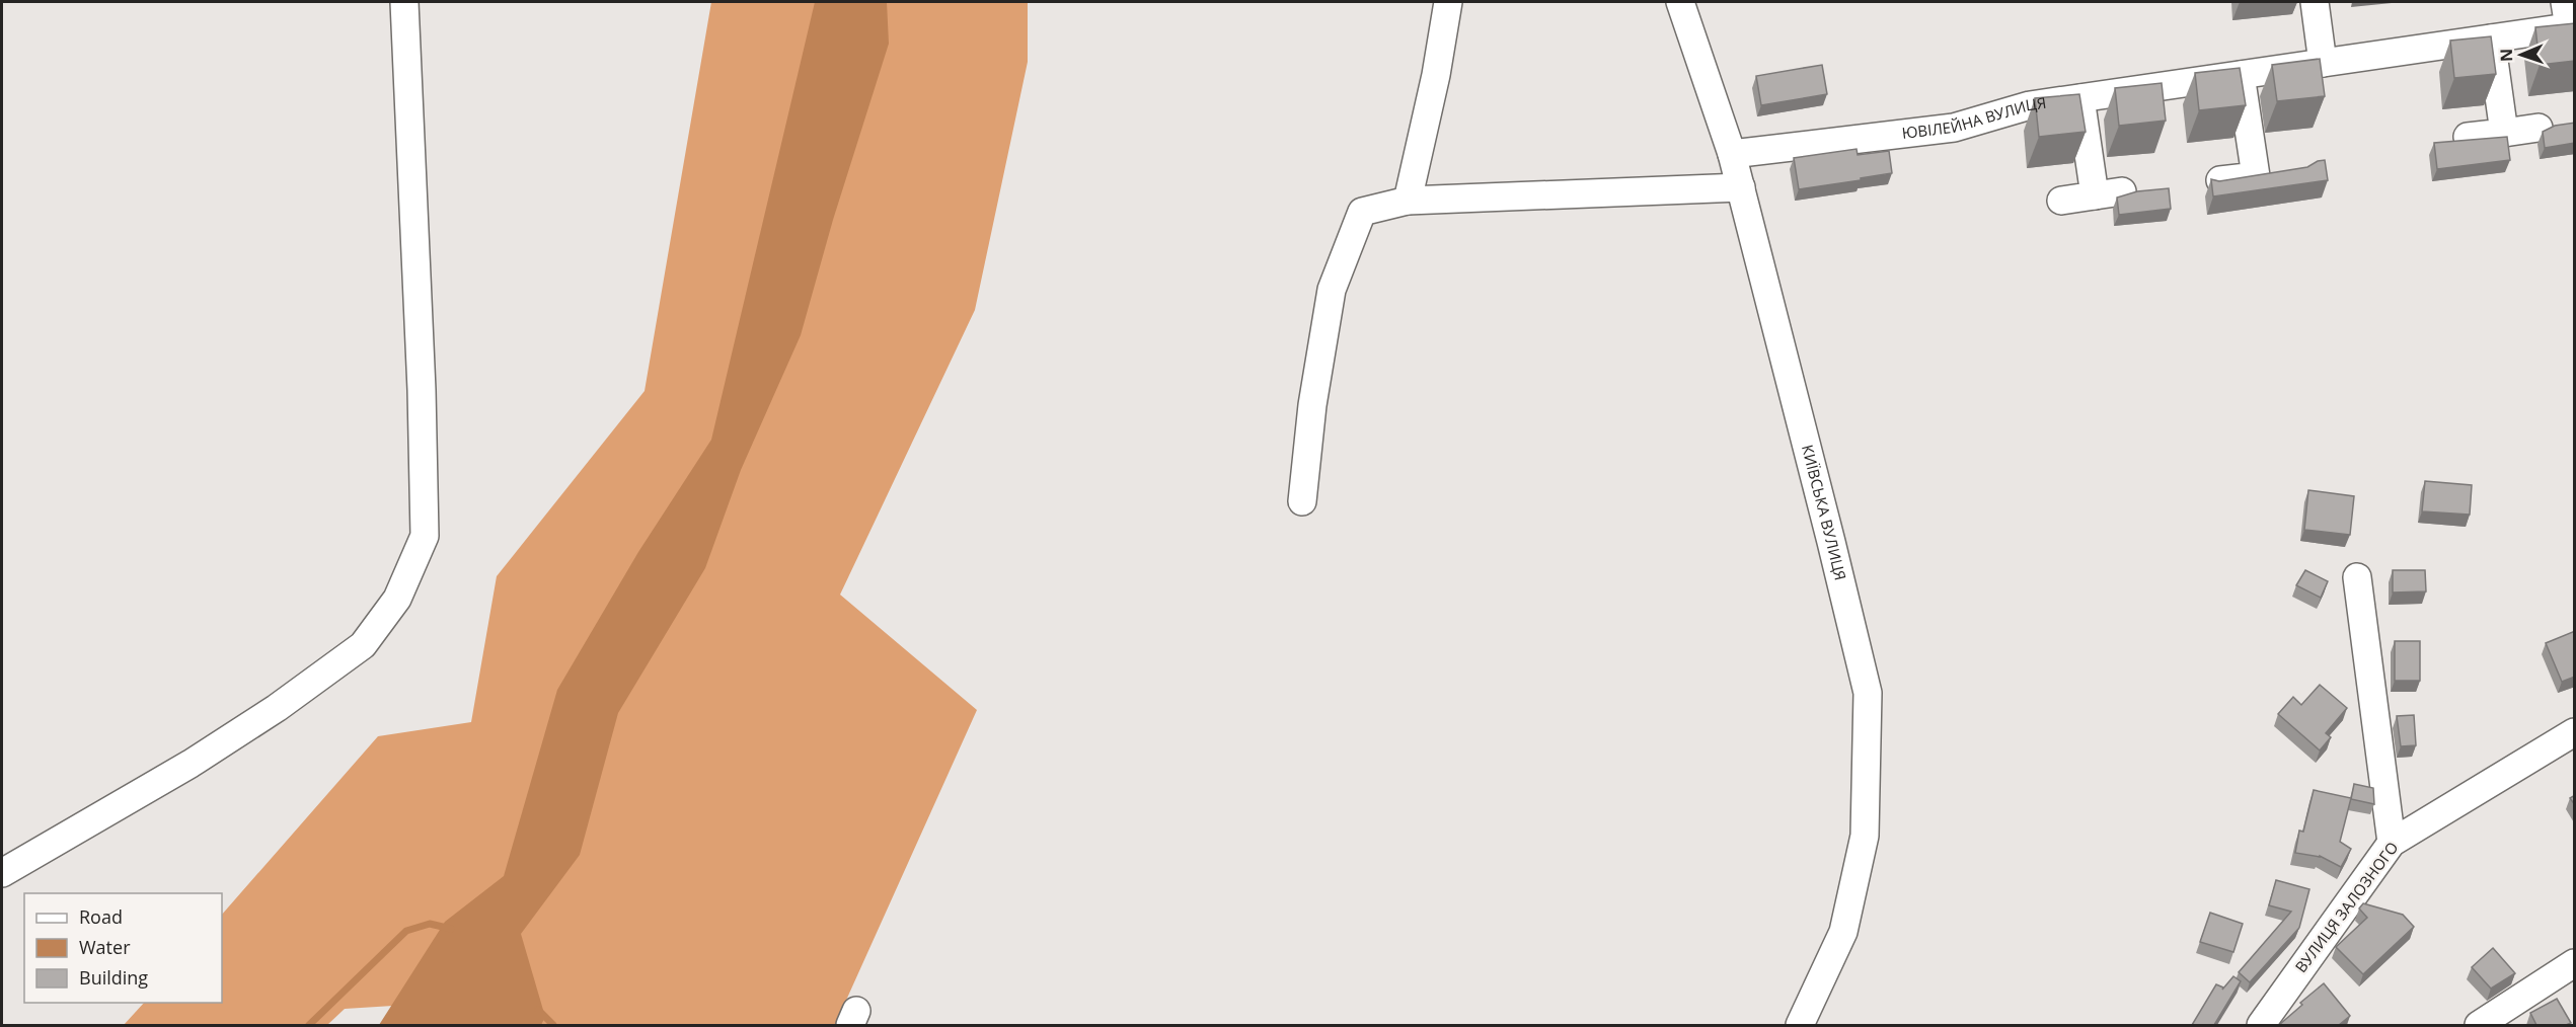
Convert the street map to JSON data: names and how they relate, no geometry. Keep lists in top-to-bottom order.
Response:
{
  "streets": {
    "street": ["ЮВІЛЕЙНА ВУЛИЦЯ", "КИЇВСЬКА ВУЛИЦЯ", "ВУЛИЦЯ ЗАЛОЗНОГО"]
  },
  "crossings": [
    ["ЮВІЛЕЙНА ВУЛИЦЯ", "КИЇВСЬКА ВУЛИЦЯ"]
  ],
  "legend": ["Road", "Water", "Building"],
  "north": "left"
}
